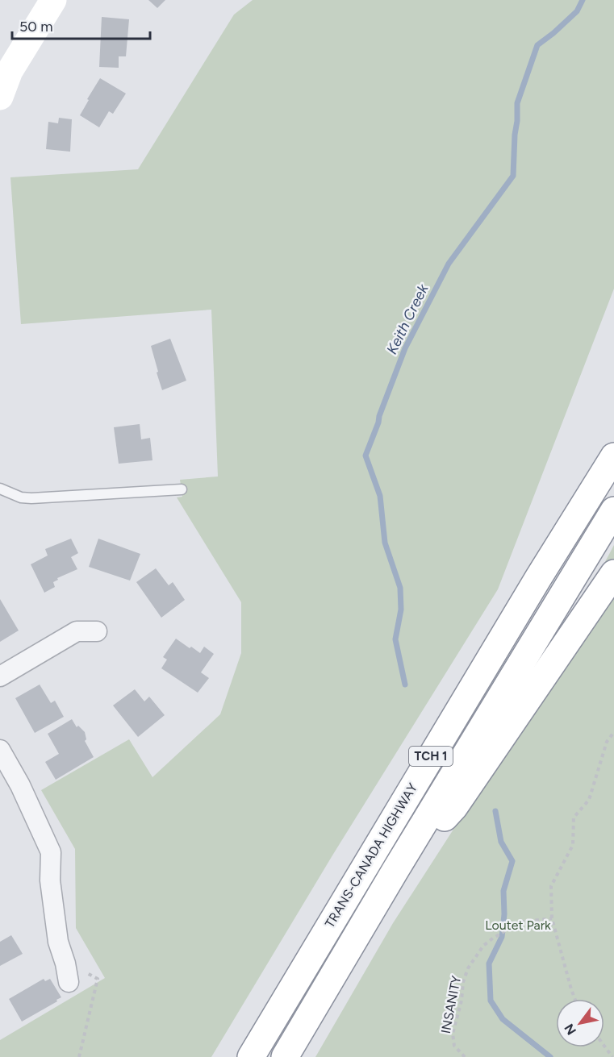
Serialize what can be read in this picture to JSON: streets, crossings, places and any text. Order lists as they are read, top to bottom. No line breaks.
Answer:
{"streets":{"main road":["TCH 1","TRANS-CANADA HIGHWAY"],"path":["INSANITY"]},"water":["Keith Creek"],"parks":["Loutet Park"],"scale_bar":"50 m","north":"bottom left"}
